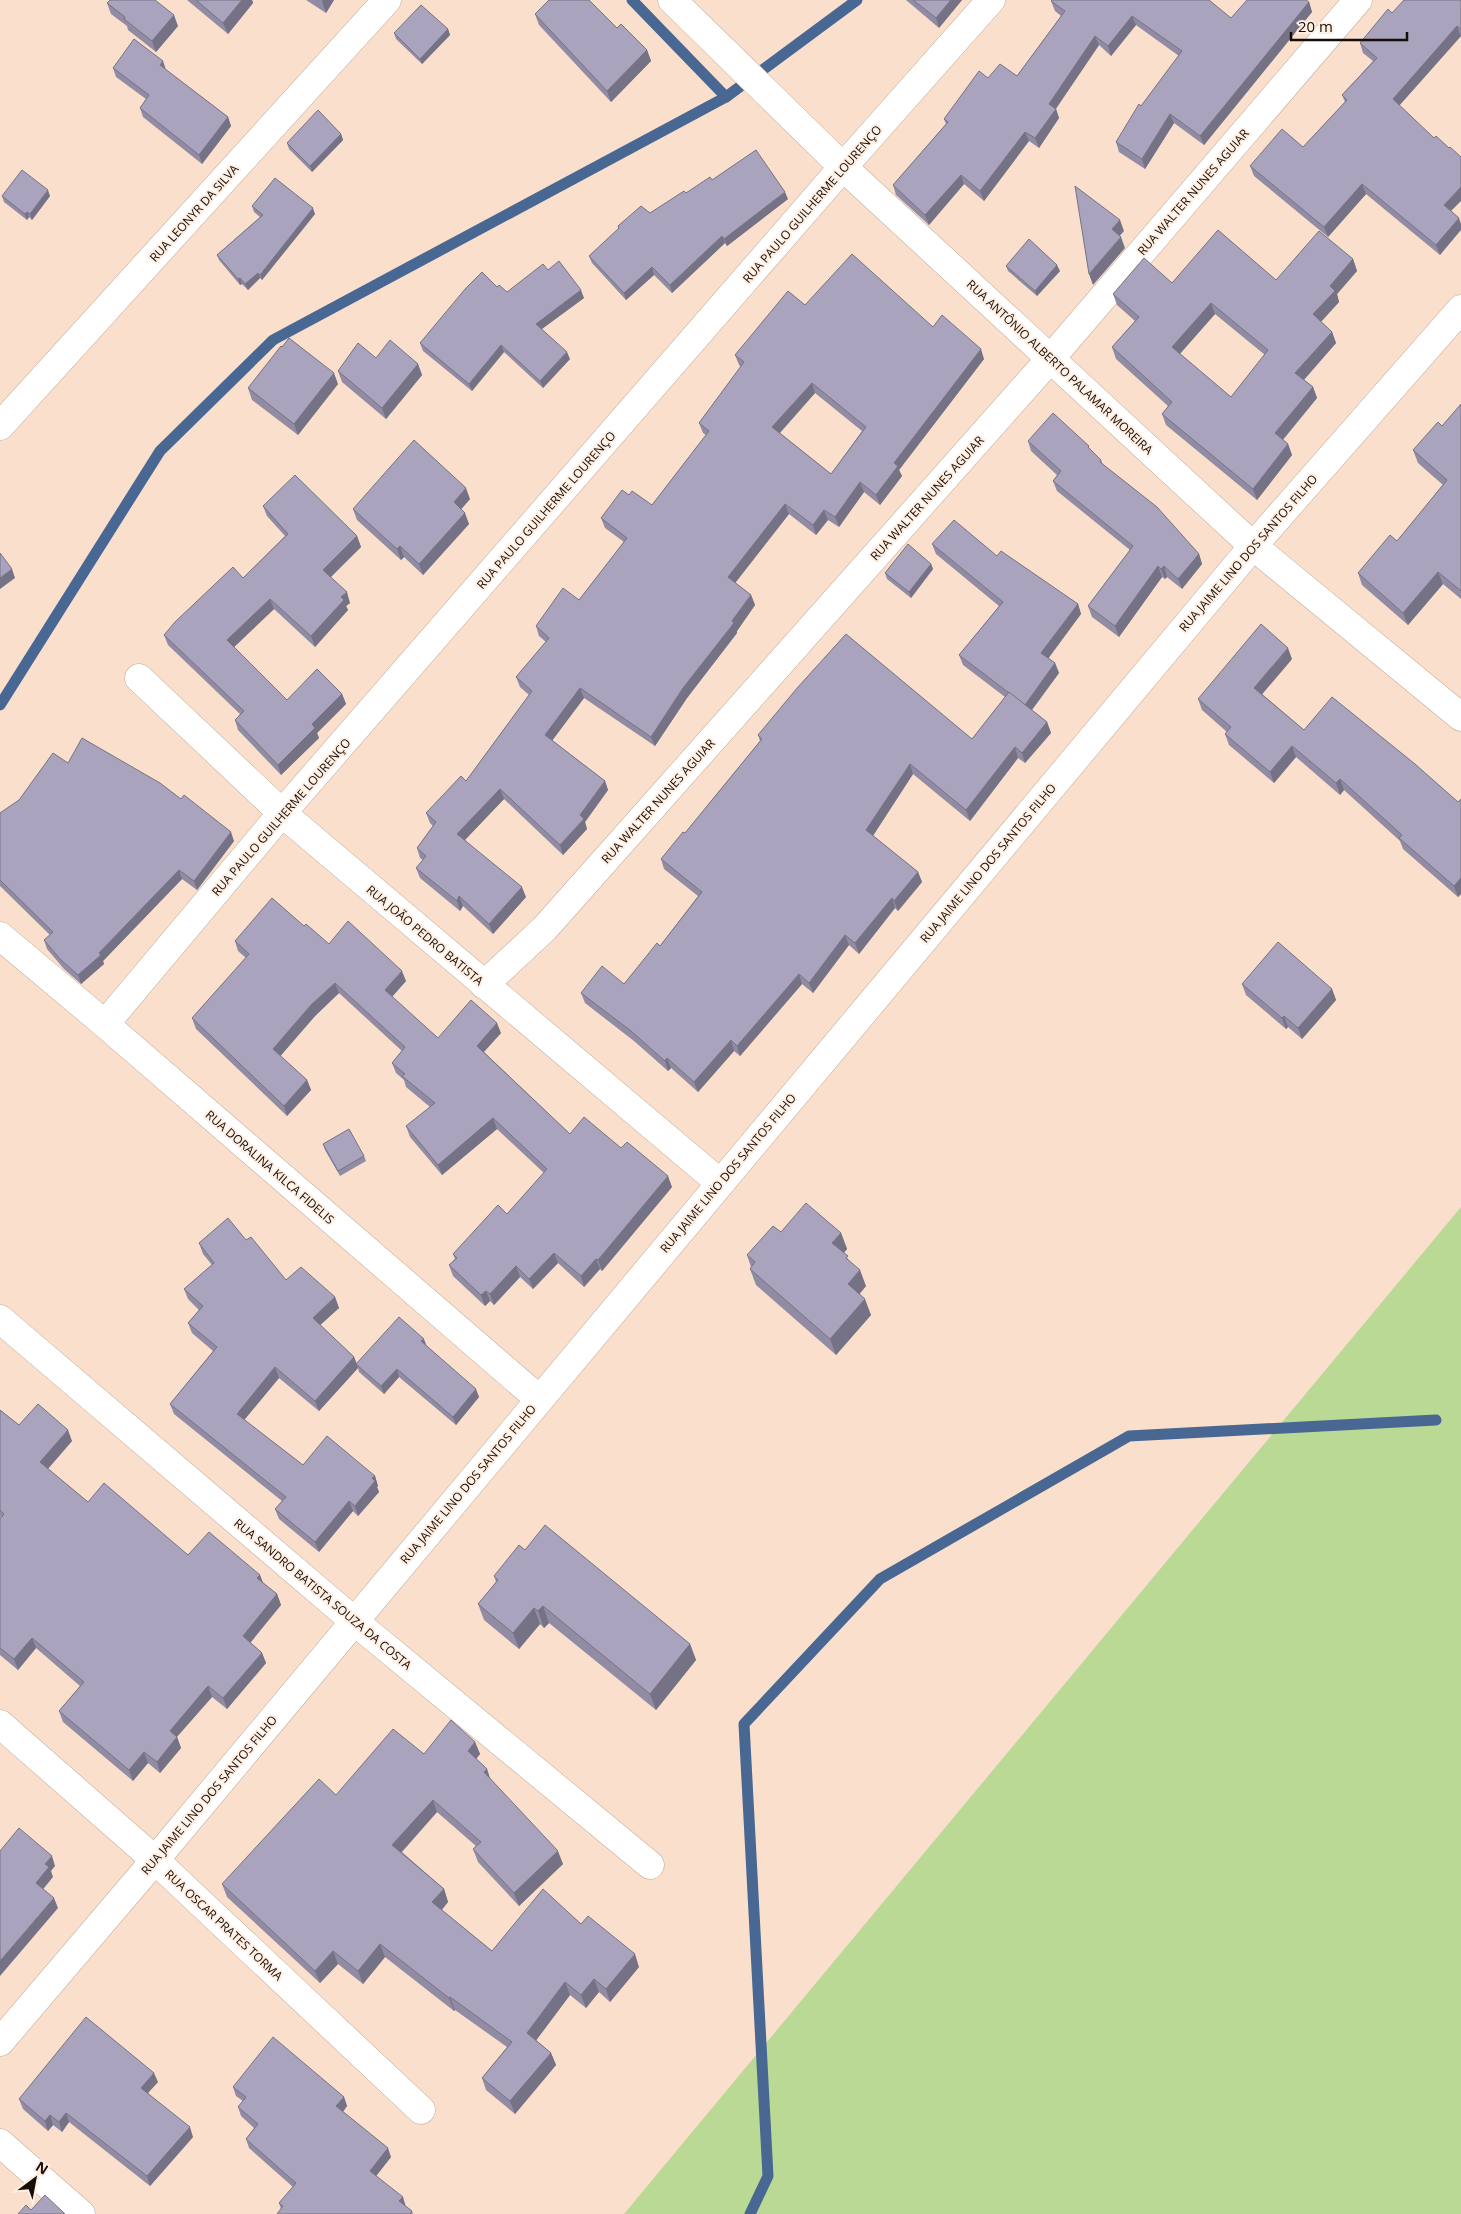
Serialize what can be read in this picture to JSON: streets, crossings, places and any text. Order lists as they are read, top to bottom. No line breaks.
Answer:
{"streets":{"street":["RUA WALTER NUNES AGUIAR","RUA PAULO GUILHERME LOURENÇO","RUA LEONYR DA SILVA","RUA ANTÔNIO ALBERTO PALAMAR MOREIRA","RUA JAIME LINO DOS SANTOS FILHO","RUA JOÃO PEDRO BATISTA","RUA DORALINA KILCA FIDELIS","RUA SANDRO BATISTA SOUZA DA COSTA","RUA OSCAR PRATES TORMA"]},"crossings":[["RUA WALTER NUNES AGUIAR","RUA ANTÔNIO ALBERTO PALAMAR MOREIRA"],["RUA WALTER NUNES AGUIAR","RUA JOÃO PEDRO BATISTA"],["RUA PAULO GUILHERME LOURENÇO","RUA ANTÔNIO ALBERTO PALAMAR MOREIRA"],["RUA PAULO GUILHERME LOURENÇO","RUA JOÃO PEDRO BATISTA"],["RUA PAULO GUILHERME LOURENÇO","RUA DORALINA KILCA FIDELIS"],["RUA ANTÔNIO ALBERTO PALAMAR MOREIRA","RUA JAIME LINO DOS SANTOS FILHO"],["RUA JAIME LINO DOS SANTOS FILHO","RUA JOÃO PEDRO BATISTA"],["RUA JAIME LINO DOS SANTOS FILHO","RUA DORALINA KILCA FIDELIS"],["RUA JAIME LINO DOS SANTOS FILHO","RUA SANDRO BATISTA SOUZA DA COSTA"],["RUA JAIME LINO DOS SANTOS FILHO","RUA OSCAR PRATES TORMA"]],"scale_bar":"20 m","north":"top right"}
